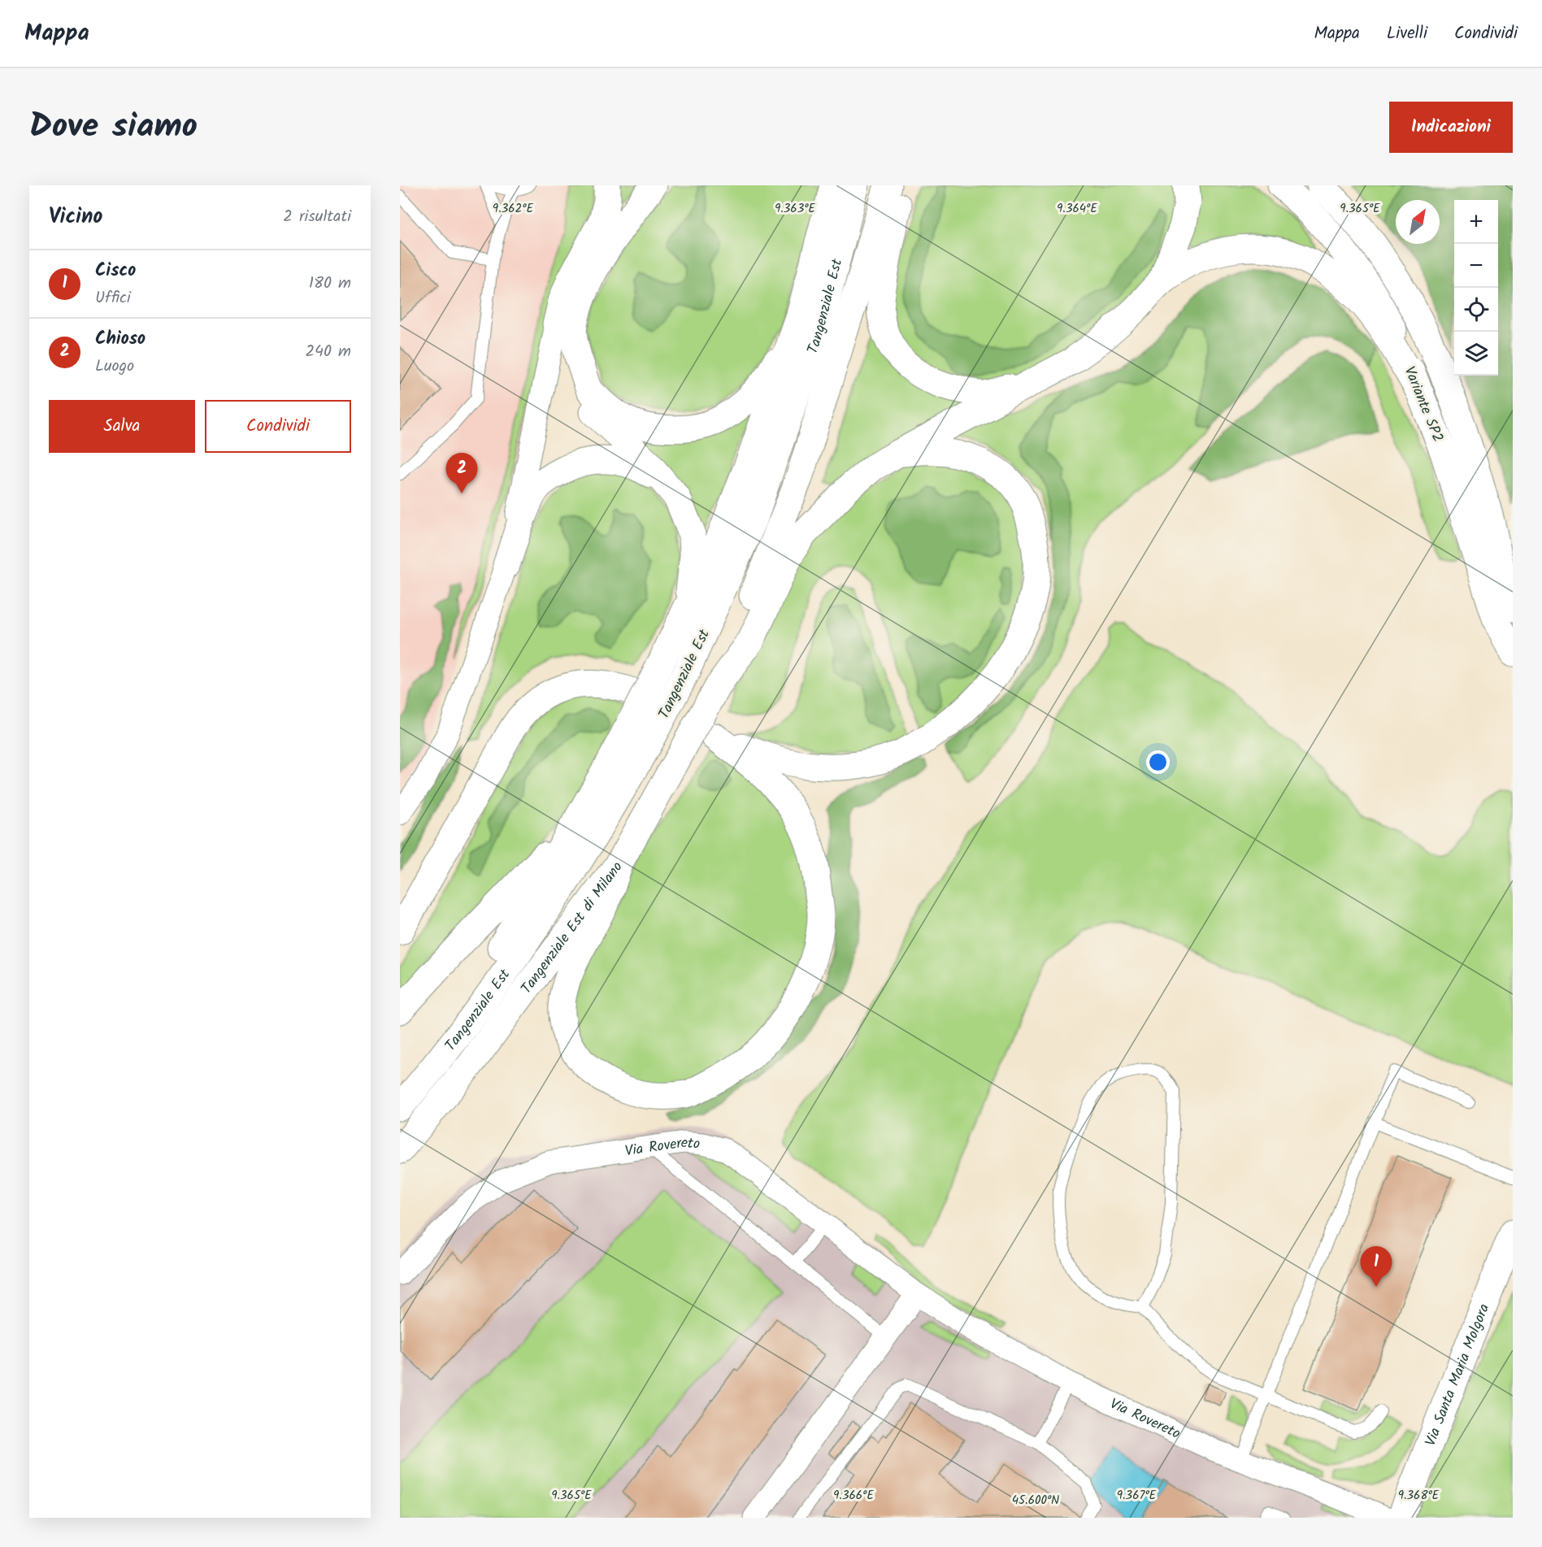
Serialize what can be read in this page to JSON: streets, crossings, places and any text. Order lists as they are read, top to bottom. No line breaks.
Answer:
{"streets":{"main road":["Tangenziale Est","Variante SP2","Tangenziale Est di Milano","Via Santa Maria Molgora"],"street":["Via Rovereto"]},"crossings":[["Tangenziale Est","Tangenziale Est di Milano"]],"north":"top right","page":{"header":"Mappa","nav":["Mappa","Livelli","Condividi"],"title":"Dove siamo","buttons":["Indicazioni",["Salva","Condividi"]],"heading":["Vicino","2 risultati"],"map_buttons":["+","−"],"list":[{"mark":"1","name":"Cisco","note":"Uffici","value":"180 m"},{"mark":"2","name":"Chioso","note":"Luogo","value":"240 m"}],"pins":["2","1"]},"coordinates":["9.362°E","9.363°E","9.364°E","9.365°E","9.366°E","9.367°E","9.368°E","45.600°N"]}
